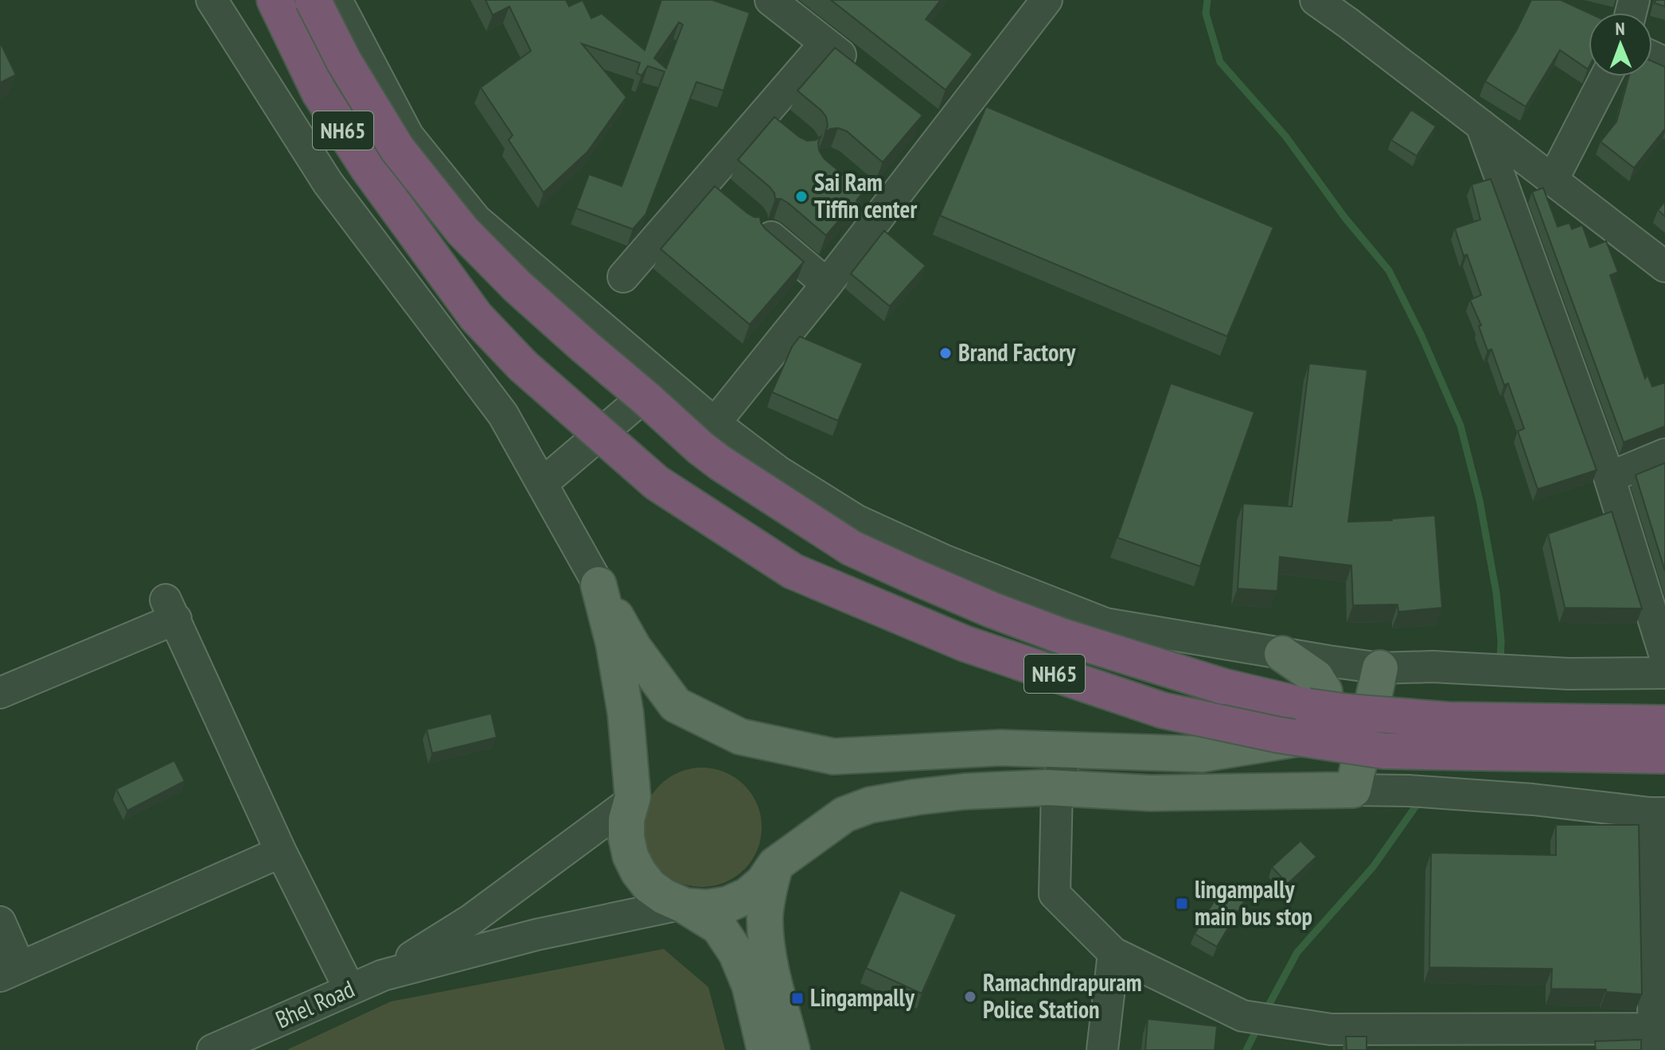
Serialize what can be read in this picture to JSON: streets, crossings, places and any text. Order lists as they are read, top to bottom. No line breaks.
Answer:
{"streets":{"highway":["NH65"],"street":["Bhel Road"]},"places":{"other":["Sai Ram Tiffin center","Brand Factory","Ramachndrapuram Police Station"],"transit":["lingampally main bus stop","Lingampally"]},"north":"top"}
